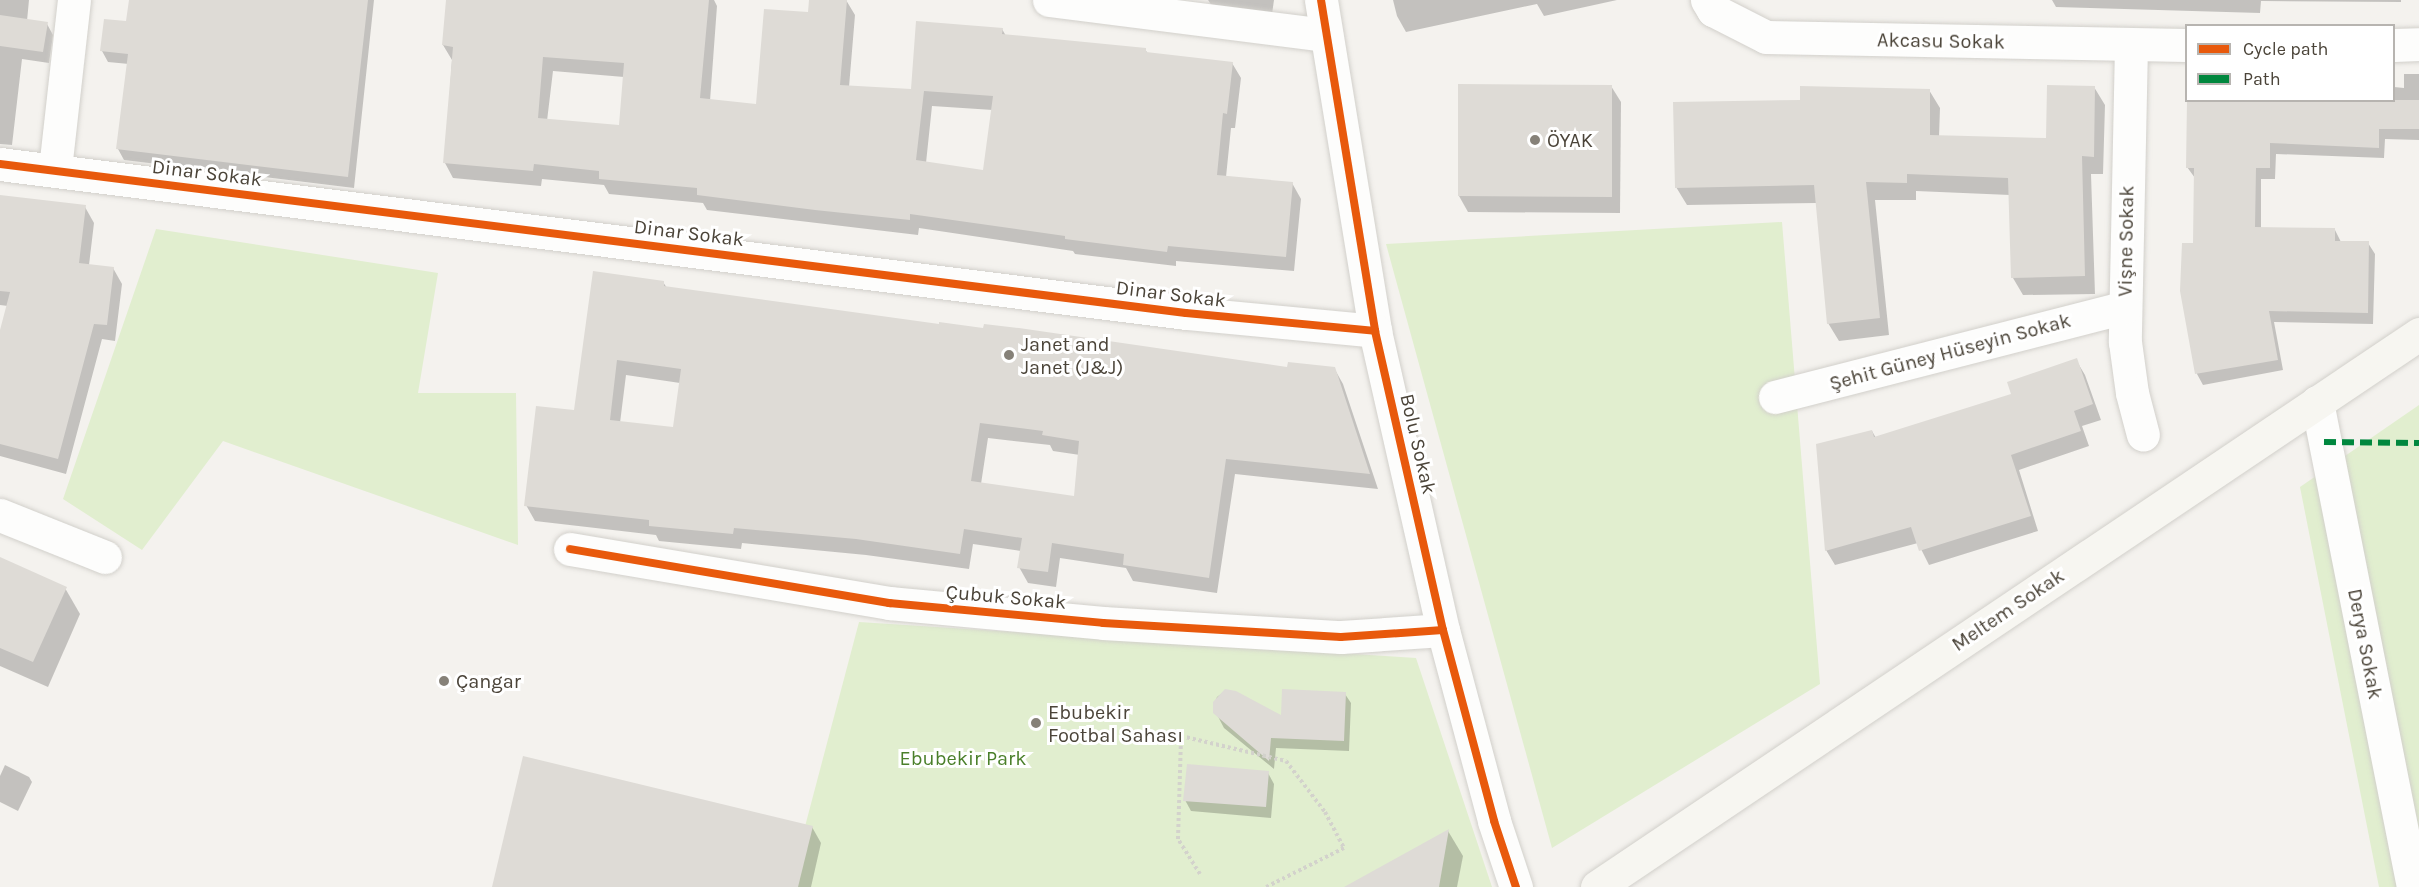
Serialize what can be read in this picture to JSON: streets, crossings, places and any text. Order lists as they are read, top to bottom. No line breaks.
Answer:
{"streets":{"main road":["Meltem Sokak"],"street":["Akcasu Sokak","Dinar Sokak","Vişne Sokak","Şehit Güney Hüseyin Sokak","Bolu Sokak","Çubuk Sokak","Derya Sokak"]},"crossings":[["Akcasu Sokak","Vişne Sokak"],["Dinar Sokak","Bolu Sokak"],["Vişne Sokak","Şehit Güney Hüseyin Sokak"],["Bolu Sokak","Çubuk Sokak"],["Meltem Sokak","Derya Sokak"]],"parks":["Ebubekir Park"],"places":["ÖYAK","Janet and Janet (J&J)","Çangar","Ebubekir Footbal Sahası"],"legend":["Cycle path","Path"]}
